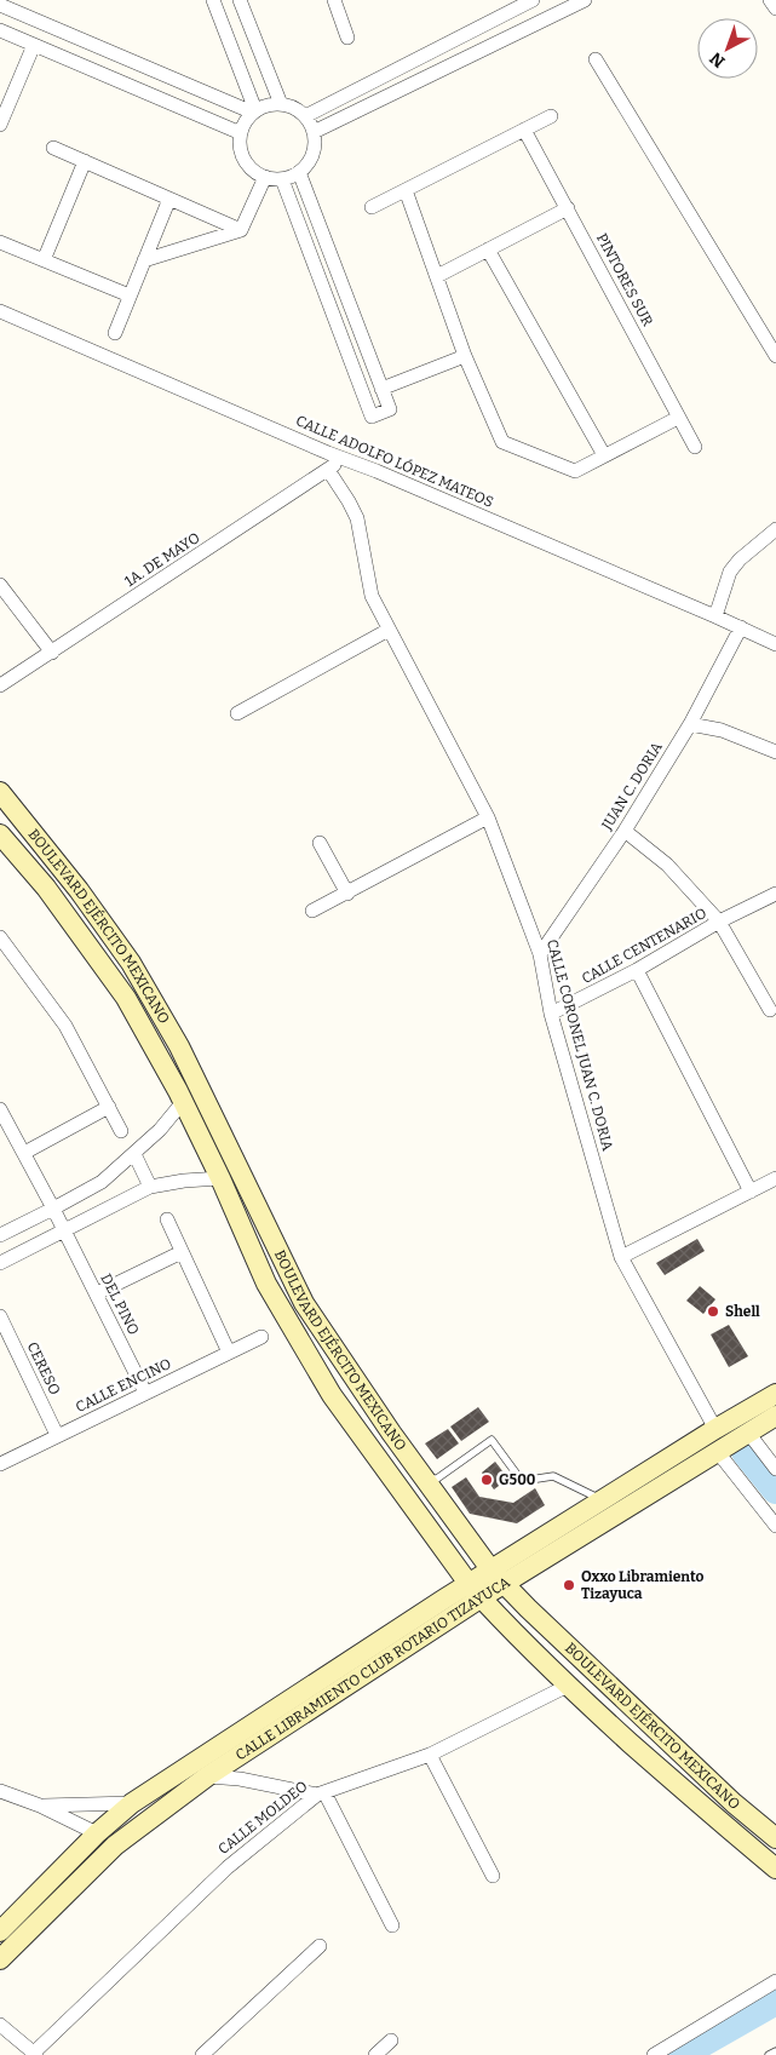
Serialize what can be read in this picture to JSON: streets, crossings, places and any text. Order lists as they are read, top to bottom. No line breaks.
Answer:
{"streets":{"main road":["BOULEVARD EJÉRCITO MEXICANO","CALLE LIBRAMIENTO CLUB ROTARIO TIZAYUCA"],"street":["PINTORES SUR","CALLE ADOLFO LÓPEZ MATEOS","1A. DE MAYO","JUAN C. DORIA","CALLE CENTENARIO","CALLE CORONEL JUAN C. DORIA","DEL PINO","CERESO","CALLE ENCINO","CALLE MOLDEO"]},"crossings":[["CALLE ADOLFO LÓPEZ MATEOS","1A. DE MAYO"],["CALLE ADOLFO LÓPEZ MATEOS","JUAN C. DORIA"],["1A. DE MAYO","CALLE CORONEL JUAN C. DORIA"],["JUAN C. DORIA","CALLE CENTENARIO"],["JUAN C. DORIA","CALLE CORONEL JUAN C. DORIA"],["BOULEVARD EJÉRCITO MEXICANO","CALLE LIBRAMIENTO CLUB ROTARIO TIZAYUCA"],["BOULEVARD EJÉRCITO MEXICANO","CALLE MOLDEO"],["CALLE CENTENARIO","CALLE CORONEL JUAN C. DORIA"],["CALLE CORONEL JUAN C. DORIA","CALLE LIBRAMIENTO CLUB ROTARIO TIZAYUCA"],["DEL PINO","CALLE ENCINO"],["CERESO","CALLE ENCINO"]],"places":["Shell","G500","Oxxo Libramiento Tizayuca"],"north":"bottom left"}
